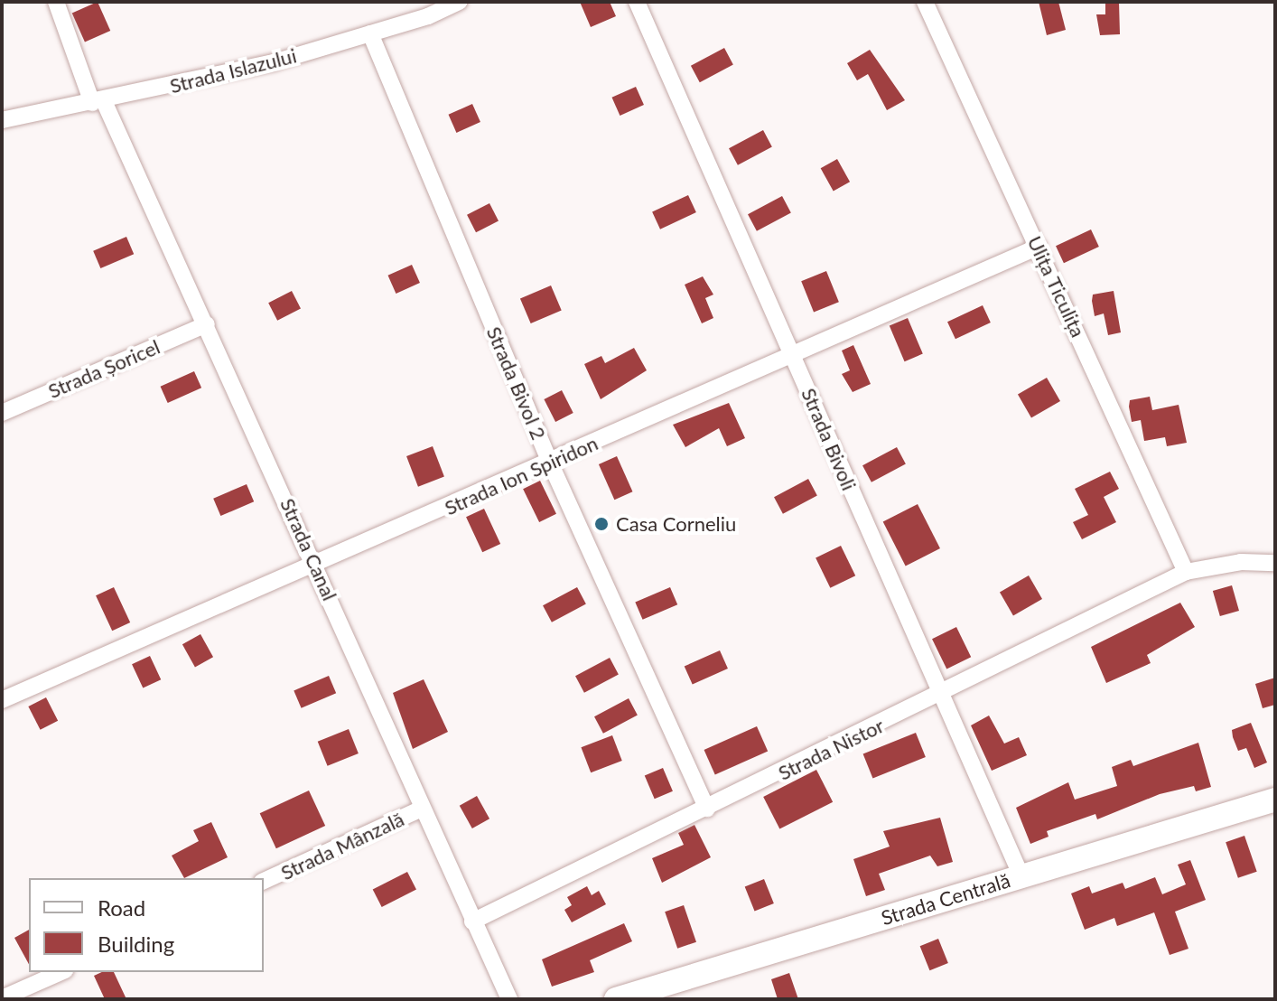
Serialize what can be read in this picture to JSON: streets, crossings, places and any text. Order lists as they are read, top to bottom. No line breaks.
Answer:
{"streets":{"main road":["Strada Centrală"],"street":["Strada Islazului","Ulița Ticulița","Strada Șoricel","Strada Bivol 2","Strada Bivoli","Strada Ion Spiridon","Strada Canal","Strada Nistor","Strada Mânzală"]},"crossings":[["Strada Islazului","Strada Bivol 2"],["Strada Islazului","Strada Canal"],["Ulița Ticulița","Strada Ion Spiridon"],["Ulița Ticulița","Strada Nistor"],["Strada Șoricel","Strada Canal"],["Strada Bivol 2","Strada Ion Spiridon"],["Strada Bivol 2","Strada Nistor"],["Strada Bivoli","Strada Ion Spiridon"],["Strada Bivoli","Strada Nistor"],["Strada Bivoli","Strada Centrală"],["Strada Ion Spiridon","Strada Canal"],["Strada Canal","Strada Nistor"],["Strada Canal","Strada Mânzală"]],"places":["Casa Corneliu"],"legend":["Road","Building"]}
